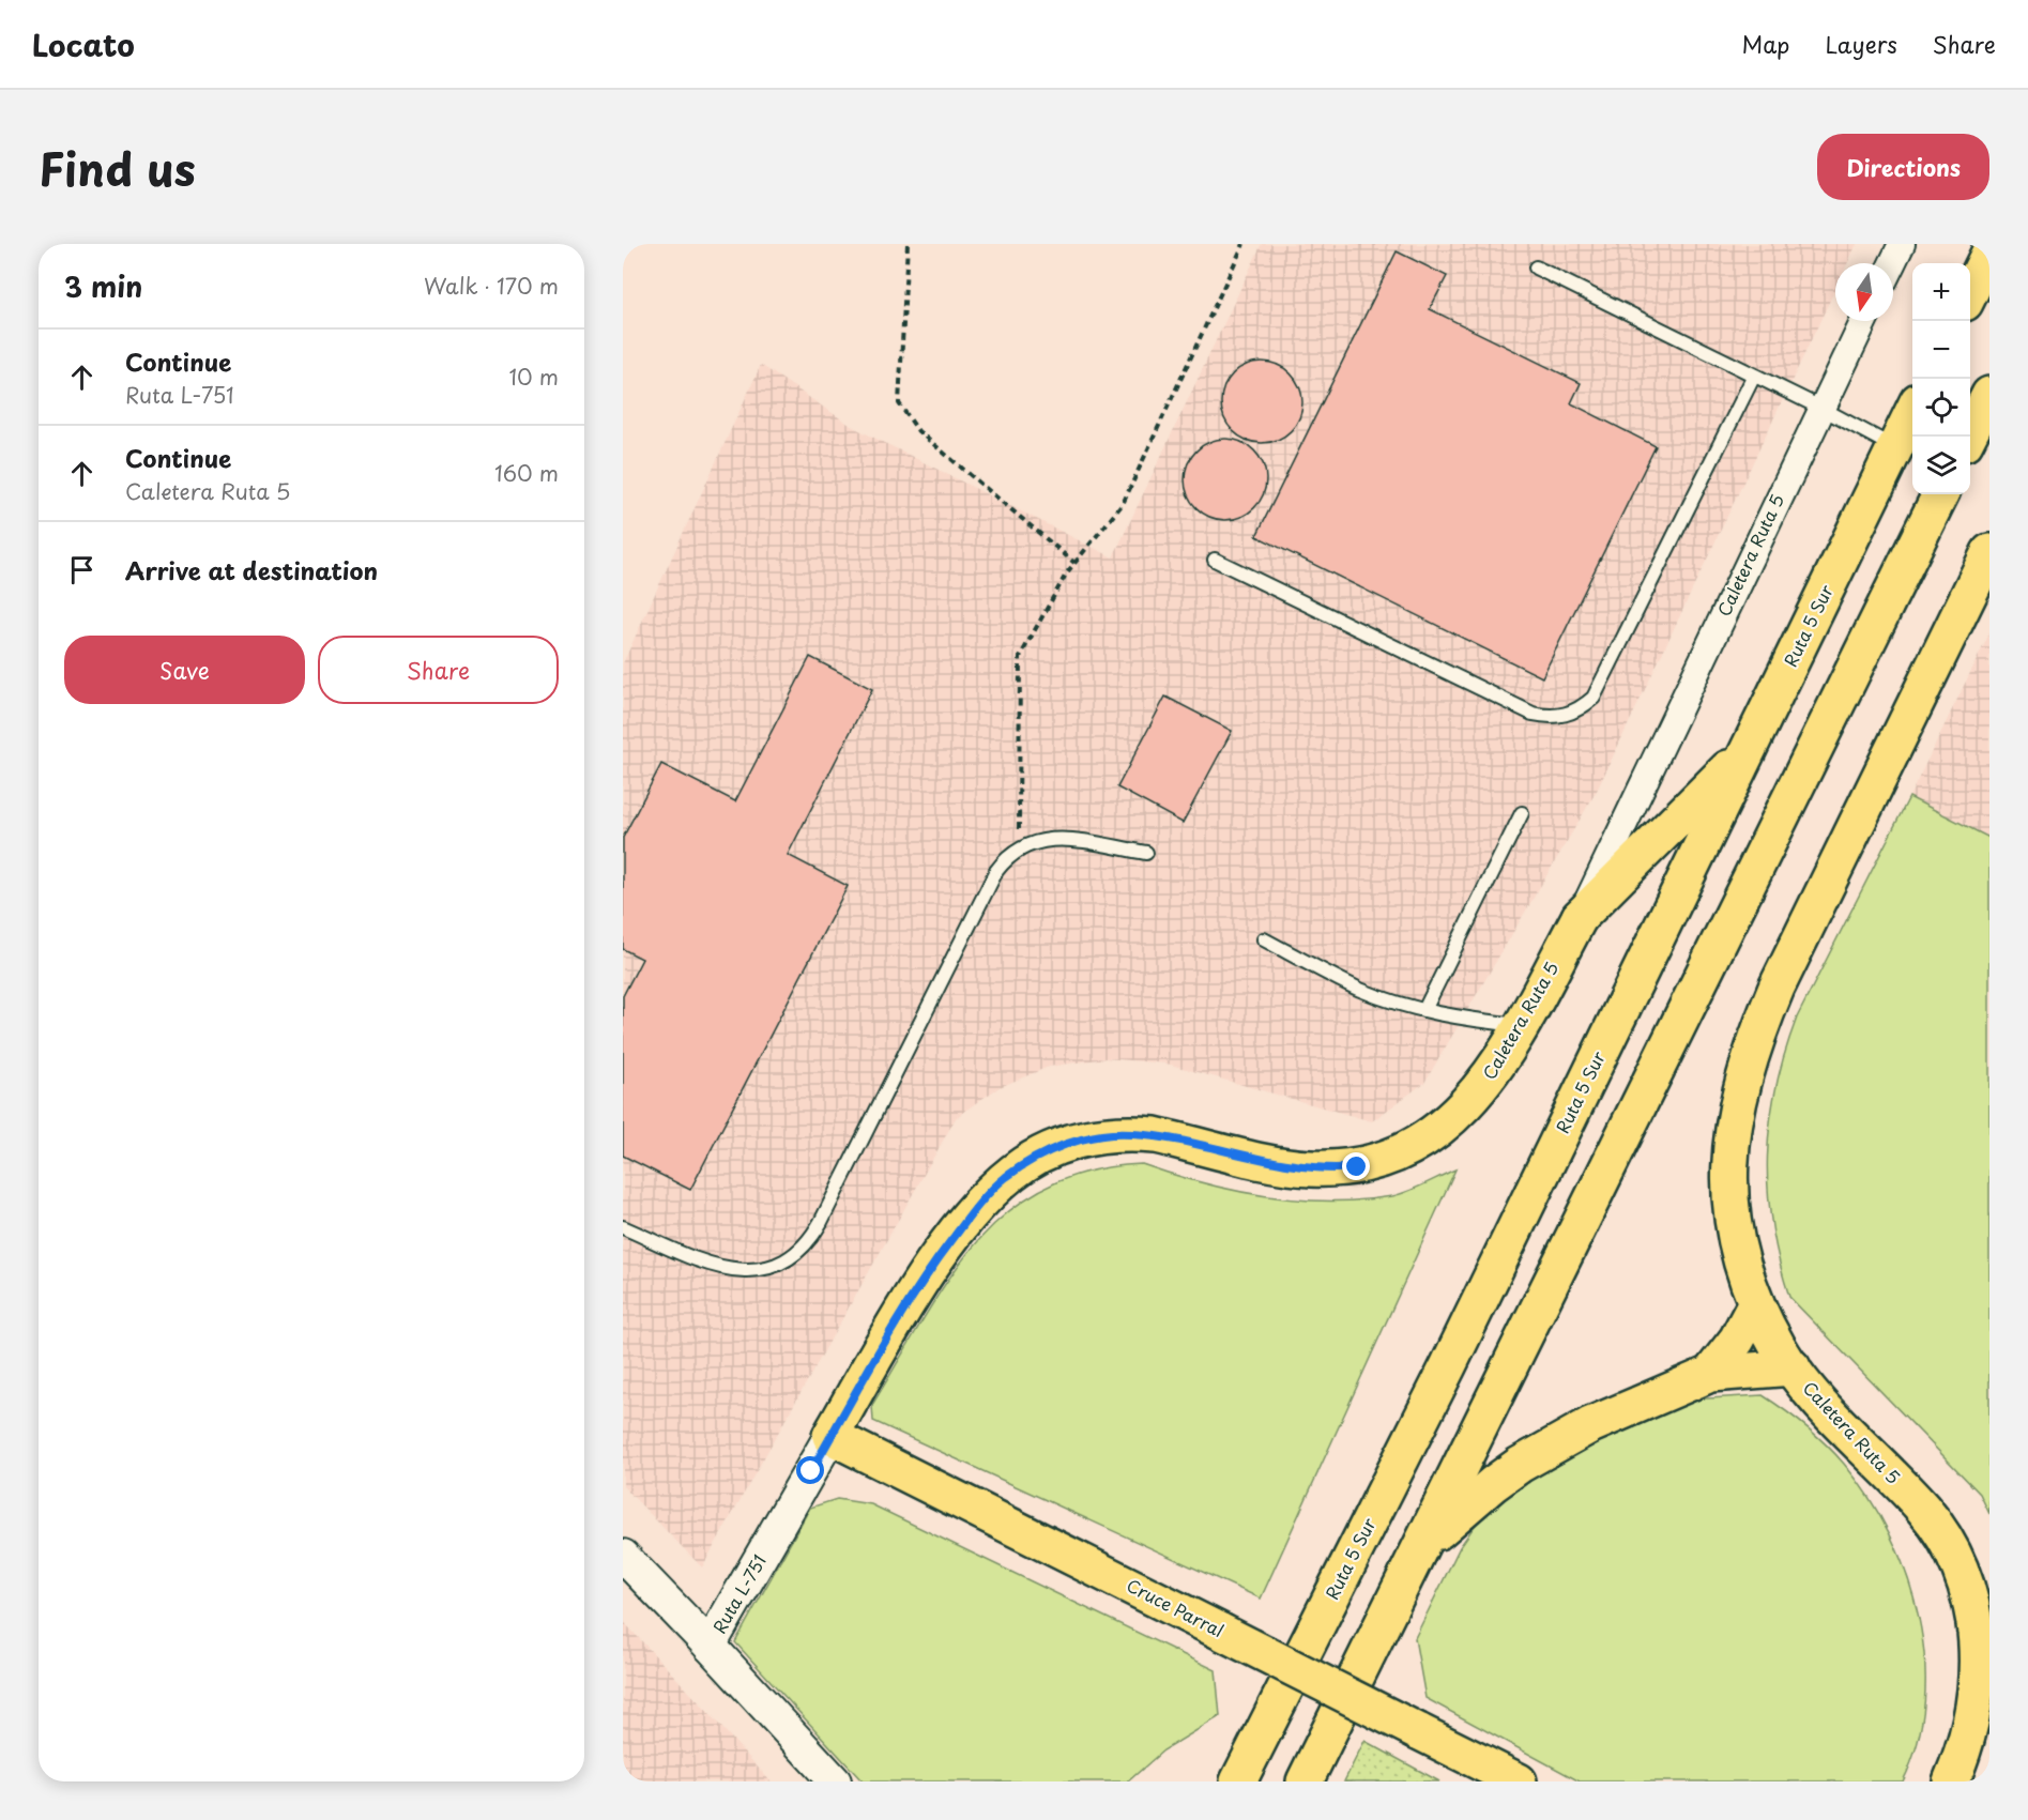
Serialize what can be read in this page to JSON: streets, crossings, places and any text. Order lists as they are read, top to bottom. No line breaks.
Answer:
{"streets":{"main road":["Caletera Ruta 5","Ruta 5 Sur","Cruce Parral"],"street":["Ruta L-751"]},"crossings":[["Caletera Ruta 5","Ruta L-751"],["Caletera Ruta 5","Cruce Parral"],["Ruta L-751","Cruce Parral"]],"north":"bottom","page":{"header":"Locato","nav":["Map","Layers","Share"],"title":"Find us","buttons":["Directions",["Save","Share"]],"heading":["3 min","Walk · 170 m"],"map_buttons":["+","−"],"list":[["Continue","Ruta L-751","10 m"],["Continue","Caletera Ruta 5","160 m"],"Arrive at destination"]}}
